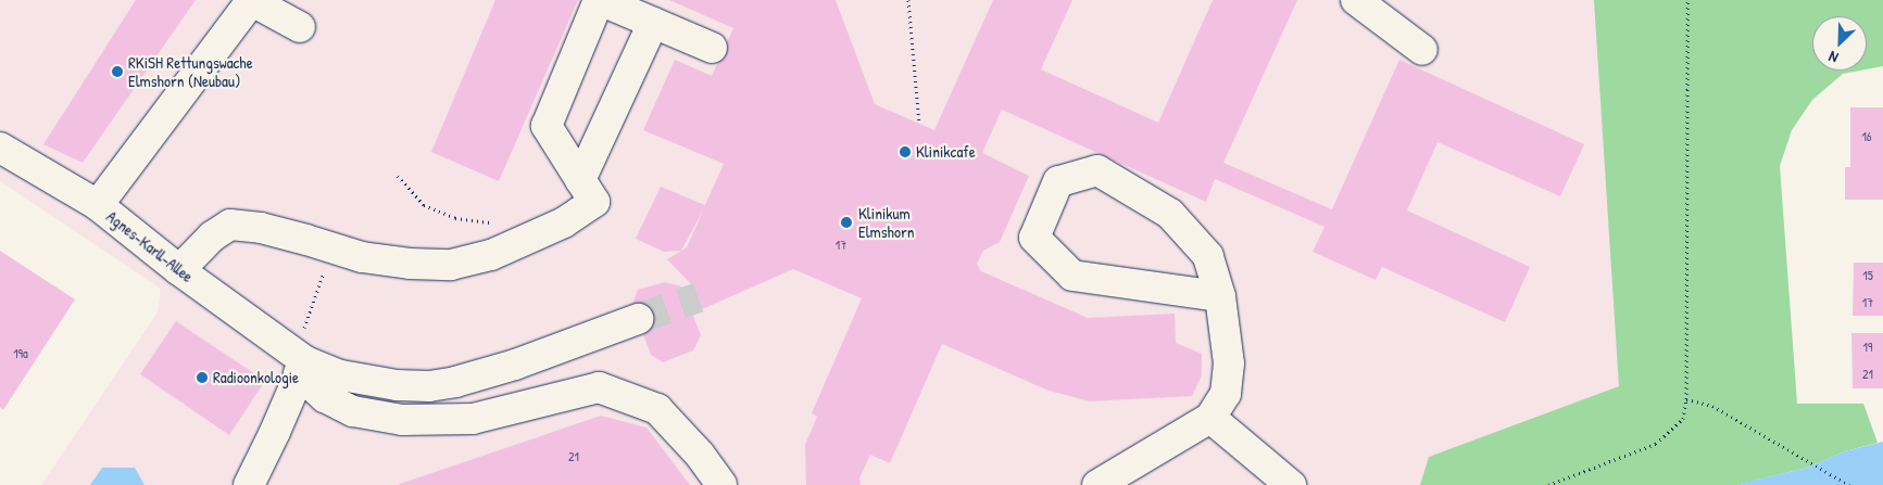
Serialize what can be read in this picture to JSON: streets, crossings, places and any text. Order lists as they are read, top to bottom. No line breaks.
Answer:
{"streets":{"lane":["Agnes-Karll-Allee"]},"places":["RKiSH Rettungswache Elmshorn (Neubau)","Klinikcafe","Klinikum Elmshorn","Radioonkologie"],"house_numbers":["16","17","15","17","19","19a","21","21"],"north":"bottom left"}
